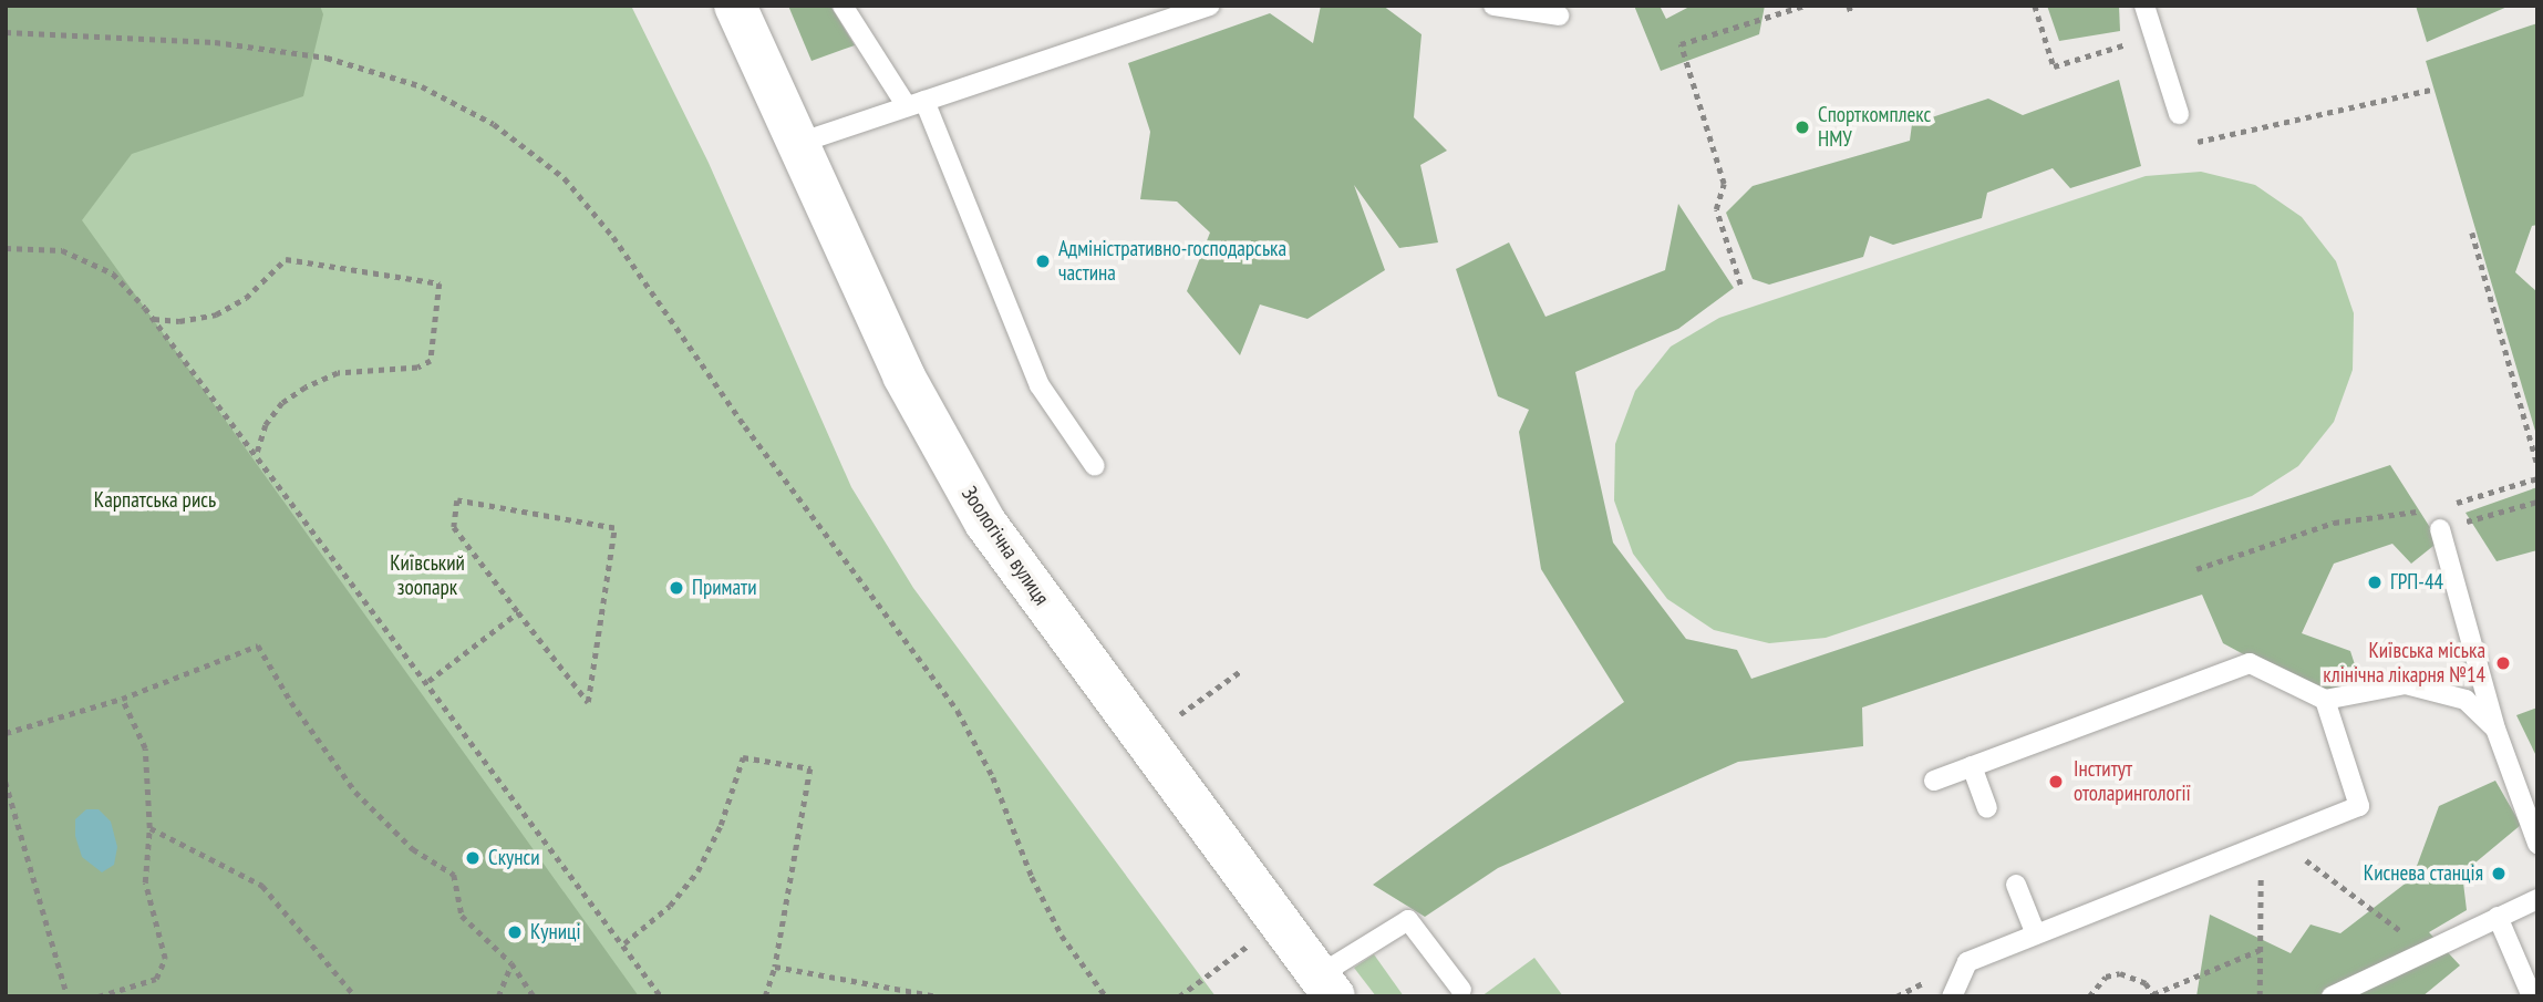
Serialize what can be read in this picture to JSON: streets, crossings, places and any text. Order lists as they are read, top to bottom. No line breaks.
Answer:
{"streets":{"street":["Зоологічна вулиця"]},"parks":["Карпатська рись","Київський зоопарк"],"places":["Спорткомплекс НМУ","Адміністративно-господарська частина","ГРП-44","Примати","Київська міська клінічна лікарня №14","Інститут отоларингології","Скунси","Киснева станція","Куниці"]}
